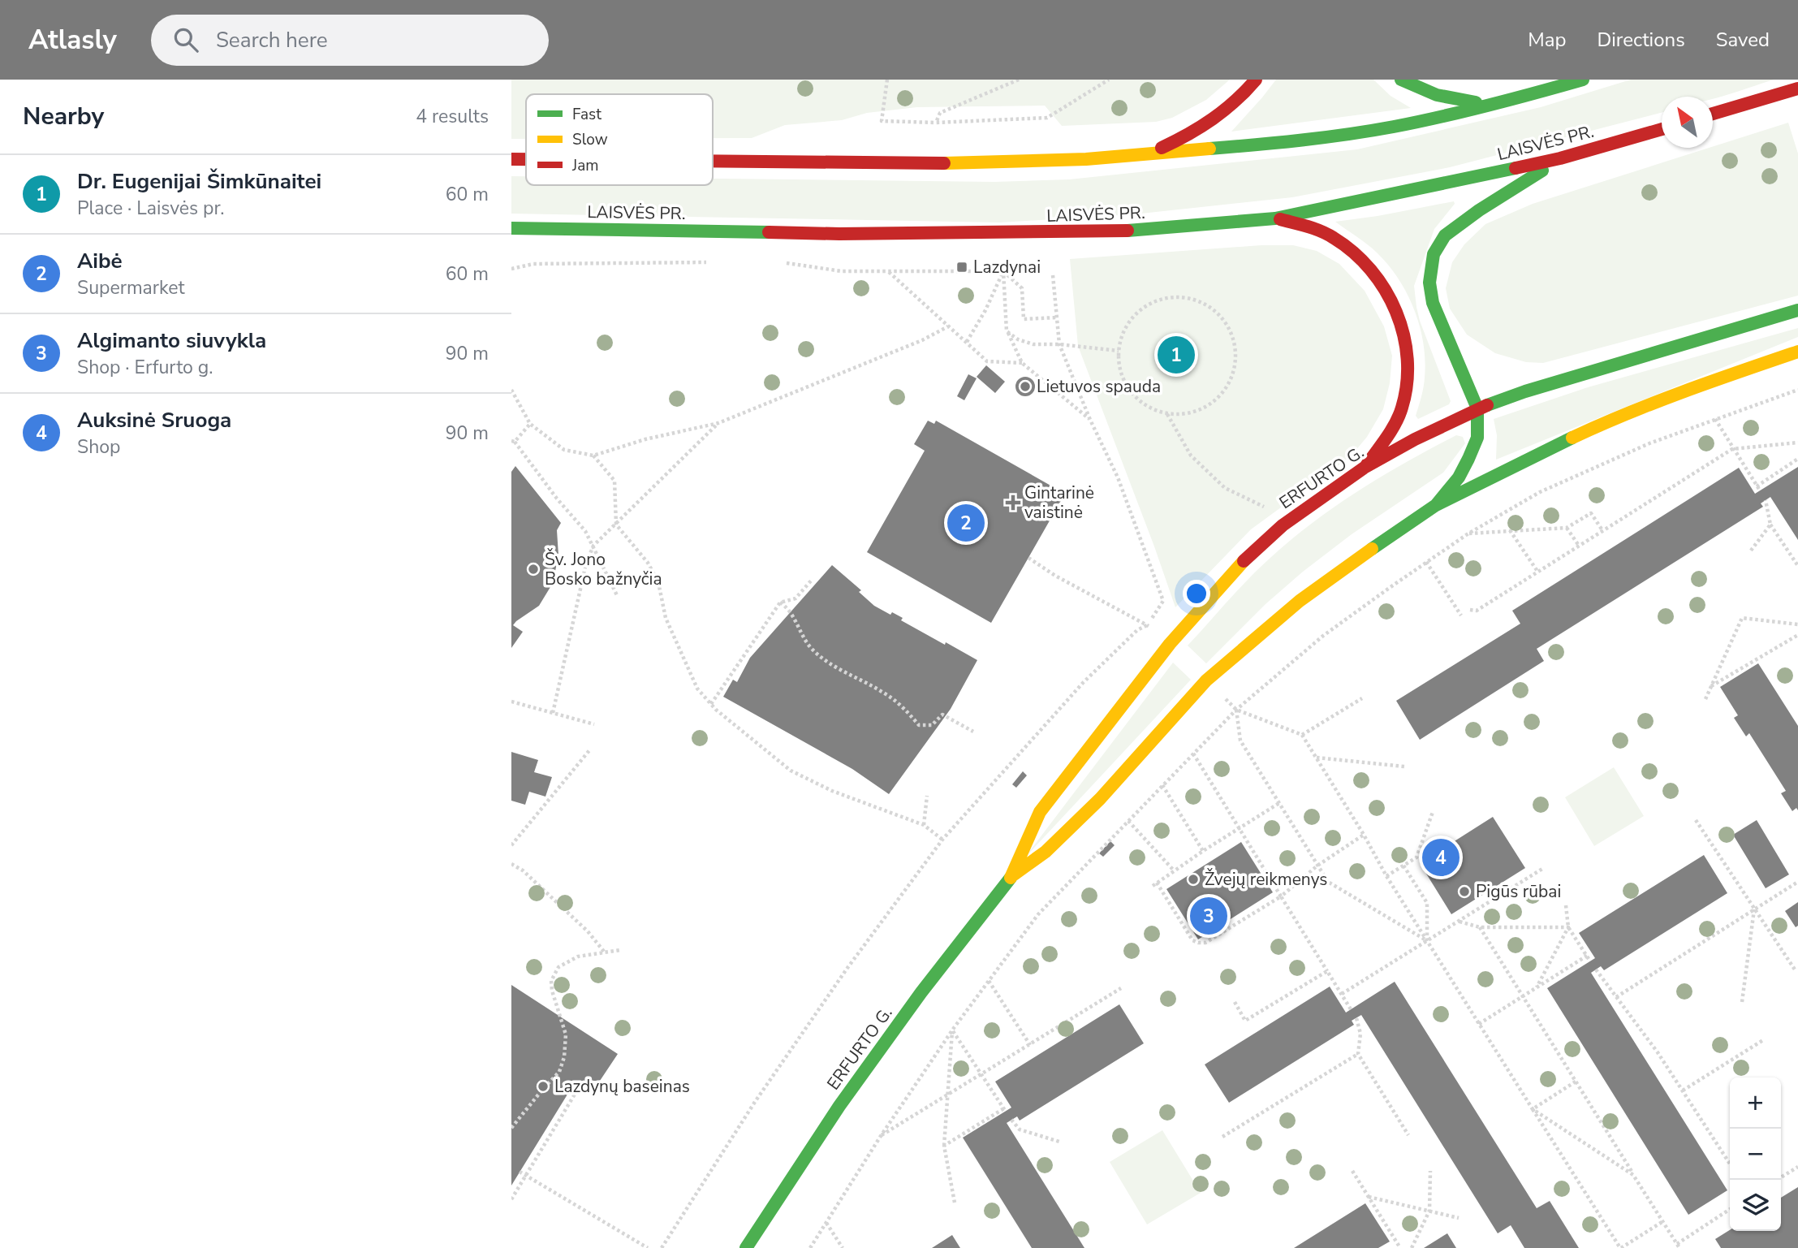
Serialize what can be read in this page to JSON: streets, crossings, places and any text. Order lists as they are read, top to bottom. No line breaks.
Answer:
{"streets":{"main road":["LAISVĖS PR.","ERFURTO G."]},"places":{"transit":["Lazdynai"],"other":["Lietuvos spauda","Šv. Jono Bosko bažnyčia","Žvejų reikmenys","Pigūs rūbai","Lazdynų baseinas"],"health":["Gintarinė vaistinė"]},"legend":["Fast","Slow","Jam"],"north":"top left","page":{"header":"Atlasly","search":"Search here","nav":["Map","Directions","Saved"],"heading":["Nearby","4 results"],"list":[{"mark":"1","name":"Dr. Eugenijai Šimkūnaitei","note":"Place · Laisvės pr.","value":"60 m"},{"mark":"2","name":"Aibė","note":"Supermarket","value":"60 m"},{"mark":"3","name":"Algimanto siuvykla","note":"Shop · Erfurto g.","value":"90 m"},{"mark":"4","name":"Auksinė Sruoga","note":"Shop","value":"90 m"}],"pins":["1","2","4","3"],"map_buttons":["+","−"]}}
